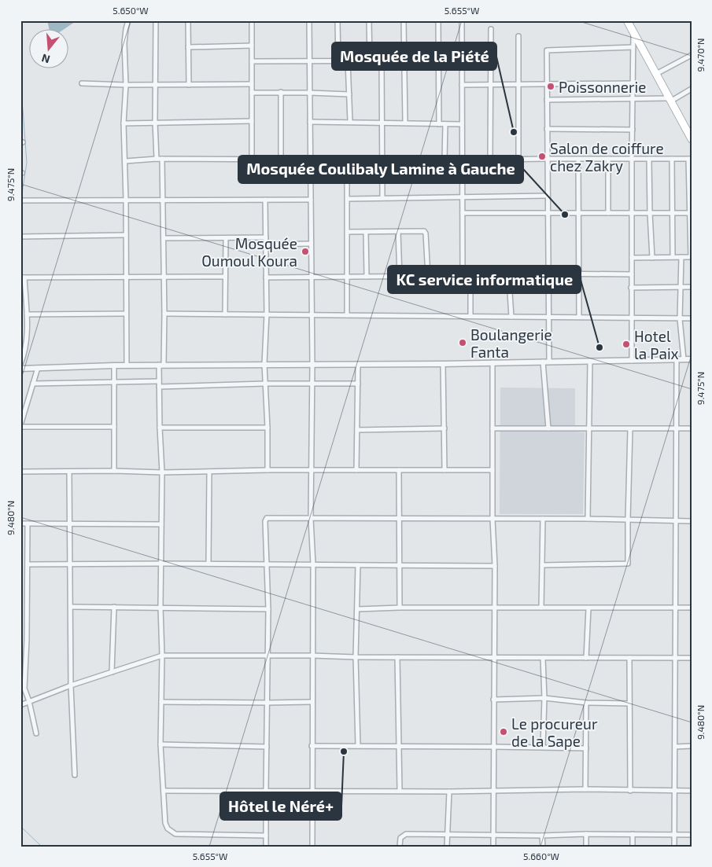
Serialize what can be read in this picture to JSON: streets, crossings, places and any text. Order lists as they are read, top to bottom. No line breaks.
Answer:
{"places":["Poissonnerie","Mosquée de la Piété","Salon de coiffure chez Zakry","Mosquée Coulibaly Lamine à Gauche","Mosquée Oumoul Koura","Boulangerie Fanta","Hotel la Paix","KC service informatique","Le procureur de la Sape","Hôtel le Néré+"],"north":"bottom","coordinates":["5.650°W","5.655°W","9.470°N","9.475°N","9.480°N","5.660°W"]}
